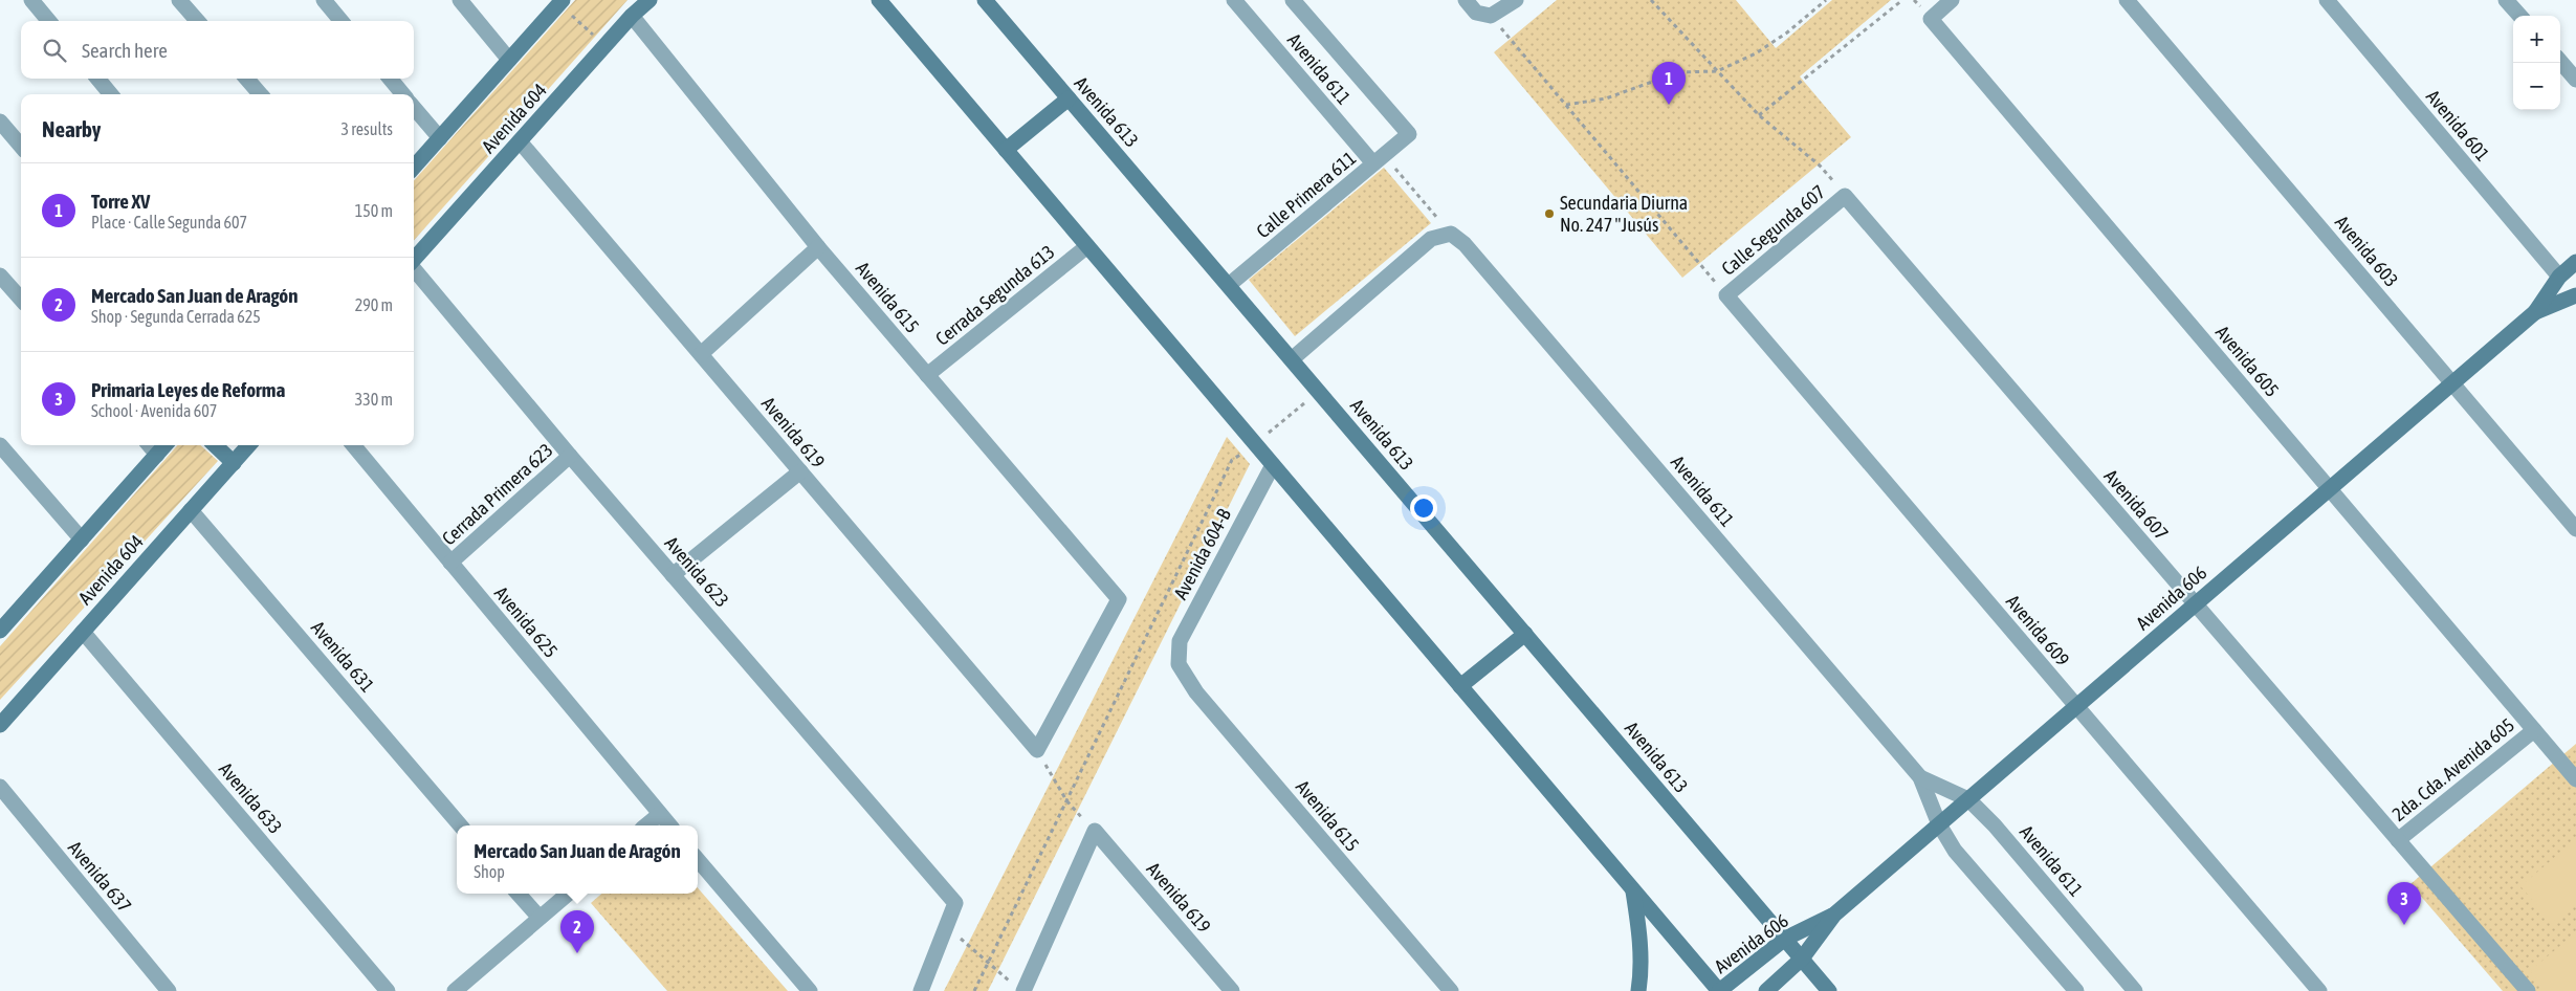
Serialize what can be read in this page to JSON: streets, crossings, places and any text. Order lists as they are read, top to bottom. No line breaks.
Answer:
{"streets":{"street":["Avenida 611","Avenida 613","Avenida 604","Avenida 601","Calle Primera 611","Calle Segunda 607","Avenida 603","Cerrada Segunda 613","Avenida 615","Avenida 605","Avenida 619","Cerrada Primera 623","Avenida 607","Avenida 604-B","Avenida 623","Avenida 606","Avenida 625","Avenida 609","Avenida 631","2da. Cda. Avenida 605","Avenida 633","Avenida 637"]},"crossings":[["Avenida 611","Calle Primera 611"],["Avenida 611","Avenida 606"],["Avenida 613","Calle Primera 611"],["Avenida 613","Avenida 606"],["Avenida 604","Avenida 615"],["Avenida 604","Avenida 619"],["Avenida 604","Avenida 631"],["Avenida 604","Avenida 633"],["Avenida 601","Avenida 606"],["Calle Segunda 607","Avenida 607"],["Calle Segunda 607","Avenida 609"],["Avenida 603","Avenida 606"],["Cerrada Segunda 613","Avenida 615"],["Avenida 615","Avenida 619"],["Avenida 615","Avenida 604-B"],["Avenida 605","Avenida 606"],["Avenida 605","2da. Cda. Avenida 605"],["Cerrada Primera 623","Avenida 623"],["Cerrada Primera 623","Avenida 625"],["Avenida 607","Avenida 606"],["Avenida 607","2da. Cda. Avenida 605"],["Avenida 606","Avenida 609"]],"places":["Secundaria Diurna No. 247 \"Jusús"],"page":{"map_buttons":["+","−"],"search":"Search here","pins":["1","3","2"],"heading":["Nearby","3 results"],"list":[{"mark":"1","name":"Torre XV","note":"Place · Calle Segunda 607","value":"150 m"},{"mark":"2","name":"Mercado San Juan de Aragón","note":"Shop · Segunda Cerrada 625","value":"290 m"},{"mark":"3","name":"Primaria Leyes de Reforma","note":"School · Avenida 607","value":"330 m"}],"popup":["Mercado San Juan de Aragón","Shop"]}}
